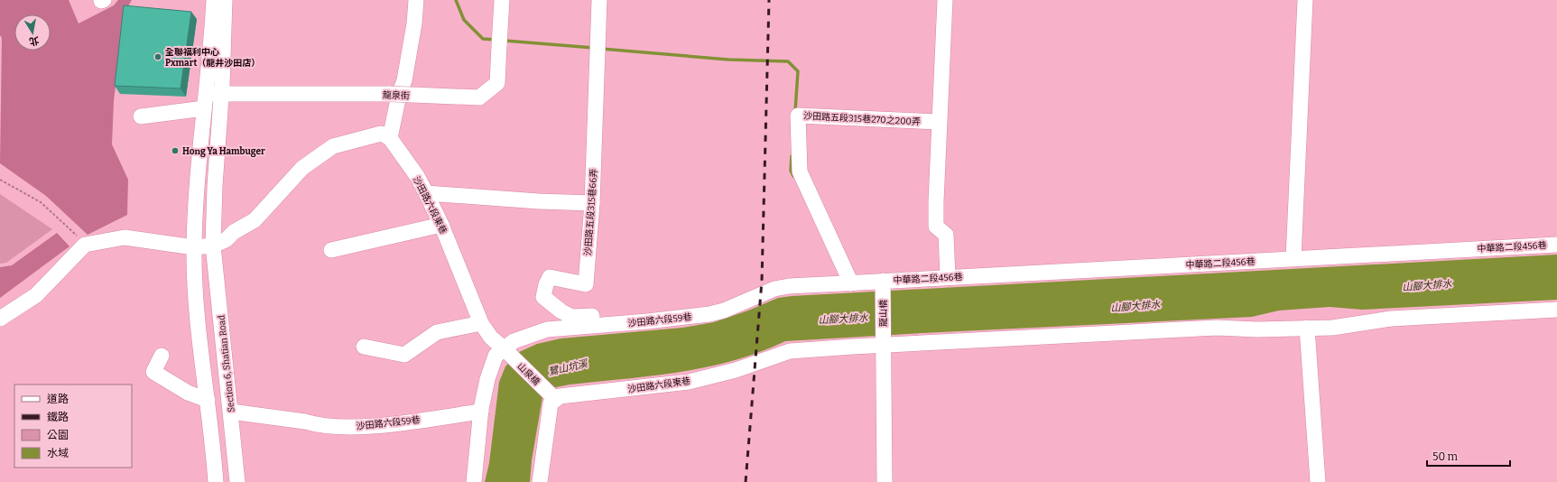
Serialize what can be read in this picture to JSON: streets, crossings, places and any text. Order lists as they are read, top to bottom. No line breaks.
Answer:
{"streets":{"street":["龍泉街","沙田路五段315巷270之200弄","沙田路六段東巷","沙田路五段315巷66弄","中華路二段456巷","龍山橋","沙田路六段59巷","Section 6, Shatian Road","山泉橋"]},"crossings":[["龍泉街","Section 6, Shatian Road"],["沙田路五段315巷270之200弄","沙田路六段59巷"],["沙田路六段東巷","龍山橋"],["沙田路六段東巷","沙田路六段59巷"],["沙田路六段東巷","山泉橋"],["沙田路五段315巷66弄","沙田路六段59巷"],["中華路二段456巷","龍山橋"],["中華路二段456巷","沙田路六段59巷"],["龍山橋","沙田路六段59巷"],["沙田路六段59巷","Section 6, Shatian Road"],["沙田路六段59巷","山泉橋"]],"water":["山腳大排水","鷺山坑溪"],"places":["全聯福利中心 Pxmart（龍井沙田店）","Hong Ya Hambuger"],"legend":["道路","鐵路","公園","水域"],"scale_bar":"50 m","north":"bottom"}
